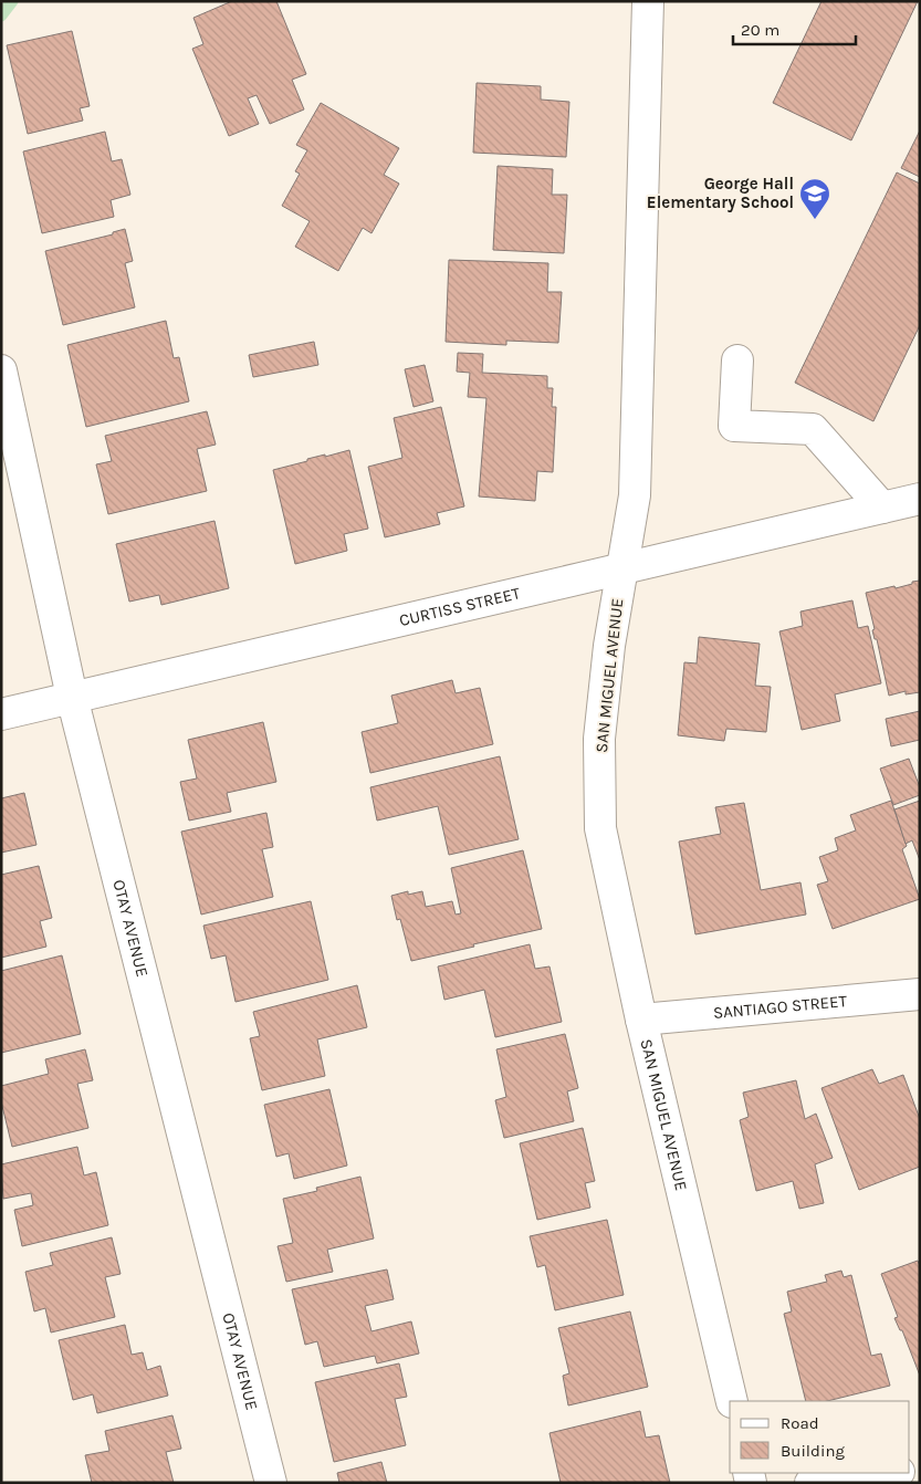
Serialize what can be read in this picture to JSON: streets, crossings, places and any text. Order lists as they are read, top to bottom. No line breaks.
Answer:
{"streets":{"street":["CURTISS STREET","SAN MIGUEL AVENUE","OTAY AVENUE","SANTIAGO STREET"]},"crossings":[["CURTISS STREET","SAN MIGUEL AVENUE"],["CURTISS STREET","OTAY AVENUE"],["SAN MIGUEL AVENUE","SANTIAGO STREET"]],"places":{"school or university":["George Hall Elementary School"]},"legend":["Road","Building"],"scale_bar":"20 m"}
